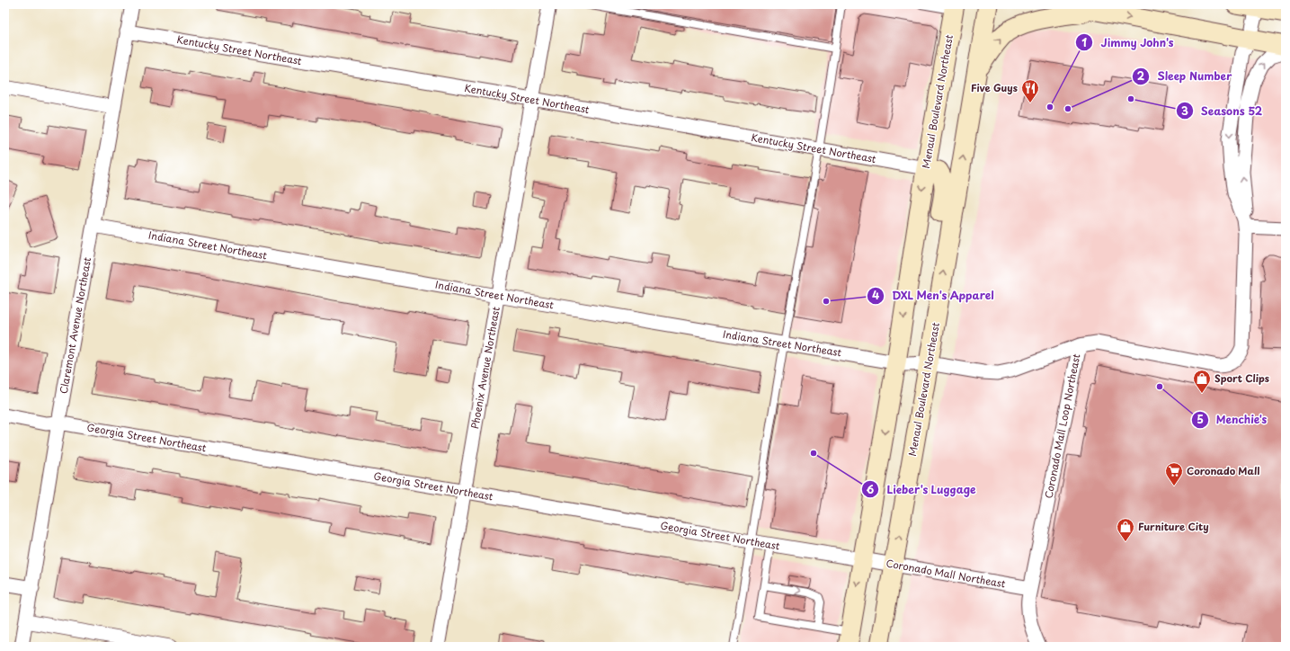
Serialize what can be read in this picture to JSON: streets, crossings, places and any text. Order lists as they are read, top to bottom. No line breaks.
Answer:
{"streets":{"main road":["Menaul Boulevard Northeast"],"street":["Kentucky Street Northeast","Indiana Street Northeast","Claremont Avenue Northeast","Phoenix Avenue Northeast","Coronado Mall Loop Northeast","Georgia Street Northeast","Coronado Mall Northeast"]},"crossings":[["Kentucky Street Northeast","Menaul Boulevard Northeast"],["Kentucky Street Northeast","Claremont Avenue Northeast"],["Kentucky Street Northeast","Phoenix Avenue Northeast"],["Menaul Boulevard Northeast","Indiana Street Northeast"],["Menaul Boulevard Northeast","Georgia Street Northeast"],["Menaul Boulevard Northeast","Coronado Mall Northeast"],["Indiana Street Northeast","Claremont Avenue Northeast"],["Indiana Street Northeast","Phoenix Avenue Northeast"],["Claremont Avenue Northeast","Georgia Street Northeast"],["Phoenix Avenue Northeast","Georgia Street Northeast"],["Coronado Mall Loop Northeast","Coronado Mall Northeast"],["Georgia Street Northeast","Coronado Mall Northeast"]],"places":{"other":["Seasons 52","Jimmy John's","Sleep Number","DXL Men's Apparel","Menchie's","Lieber's Luggage"],"restaurant":["Five Guys"],"shop":["Sport Clips","Furniture City"],"supermarket":["Coronado Mall"]}}
